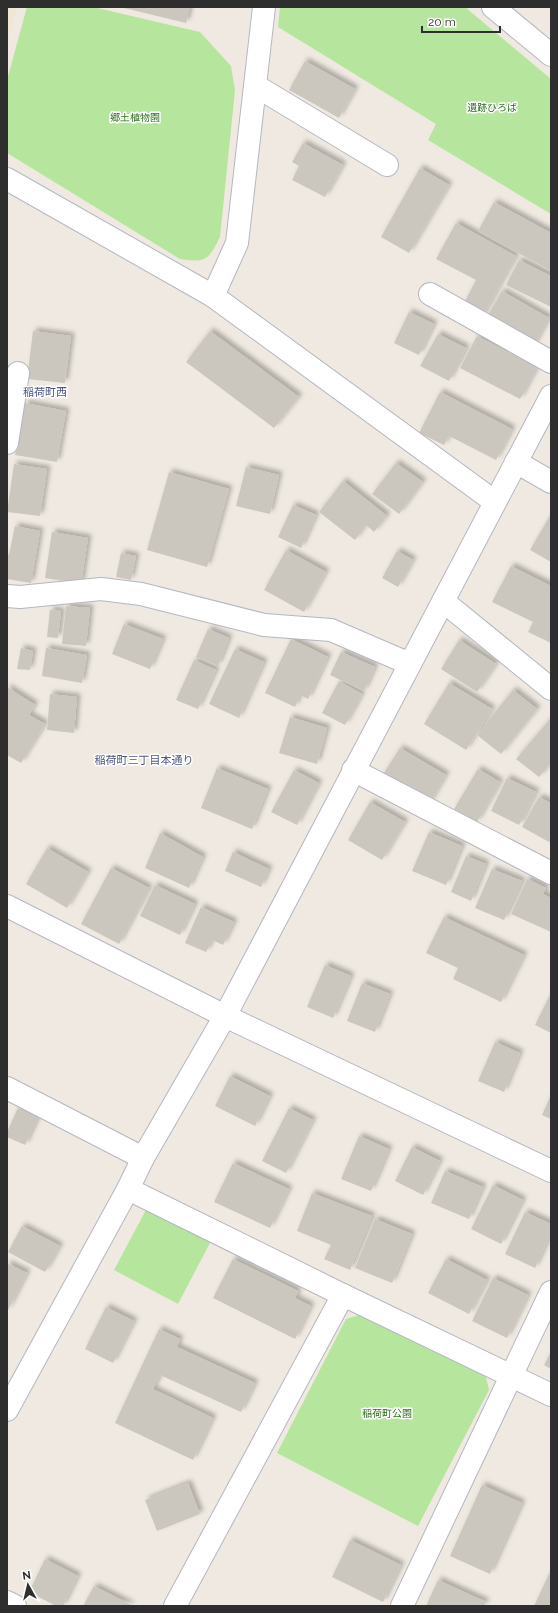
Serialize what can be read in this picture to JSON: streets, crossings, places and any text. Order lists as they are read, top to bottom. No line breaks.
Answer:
{"districts":["稲荷町西","稲荷町三丁目本通り"],"parks":["遺跡ひろば","郷土植物園","稲荷町公園"],"scale_bar":"20 m","north":"top"}
